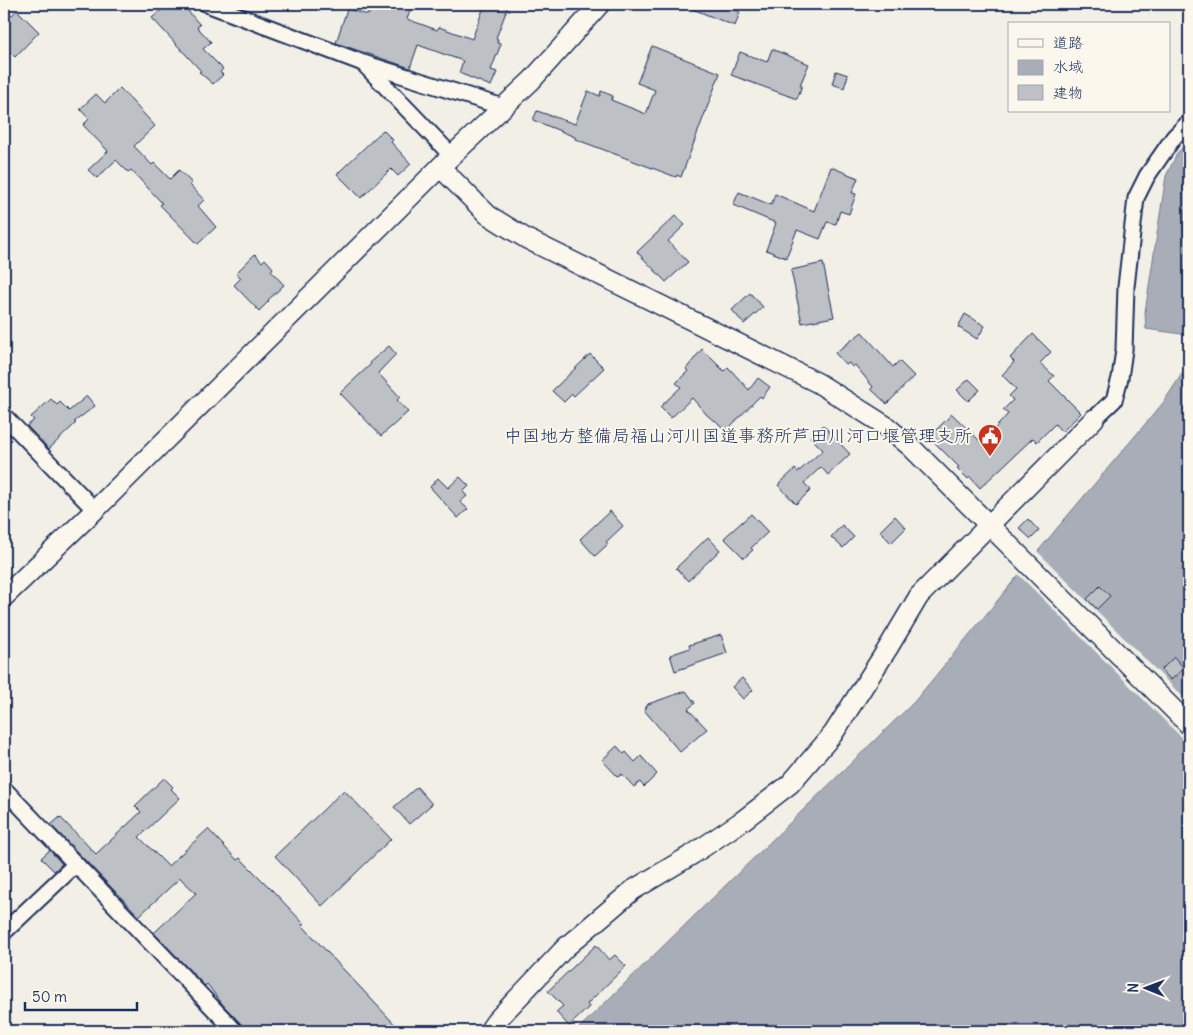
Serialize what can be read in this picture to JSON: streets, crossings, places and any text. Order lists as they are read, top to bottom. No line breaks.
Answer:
{"places":{"public building":["中国地方整備局福山河川国道事務所芦田川河口堰管理支所"]},"legend":["道路","水域","建物"],"scale_bar":"50 m","north":"left"}
